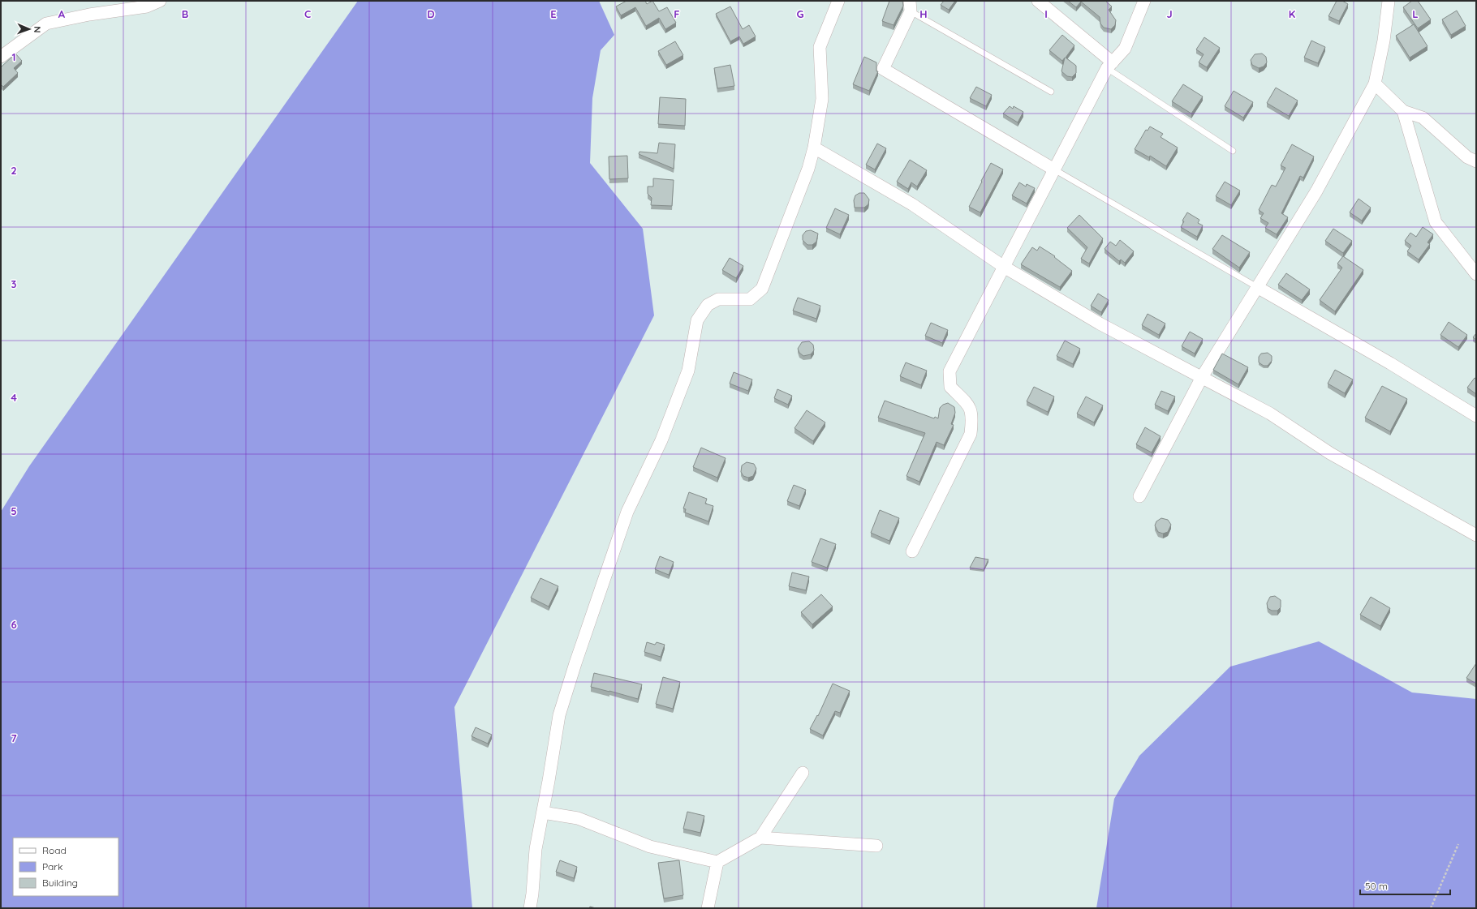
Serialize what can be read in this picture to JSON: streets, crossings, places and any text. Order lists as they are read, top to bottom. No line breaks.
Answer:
{"legend":["Road","Park","Building"],"scale_bar":"50 m","north":"right","grid":{"columns":["A","B","C","D","E","F","G","H","I","J","K","L"],"rows":["1","2","3","4","5","6","7"]}}
